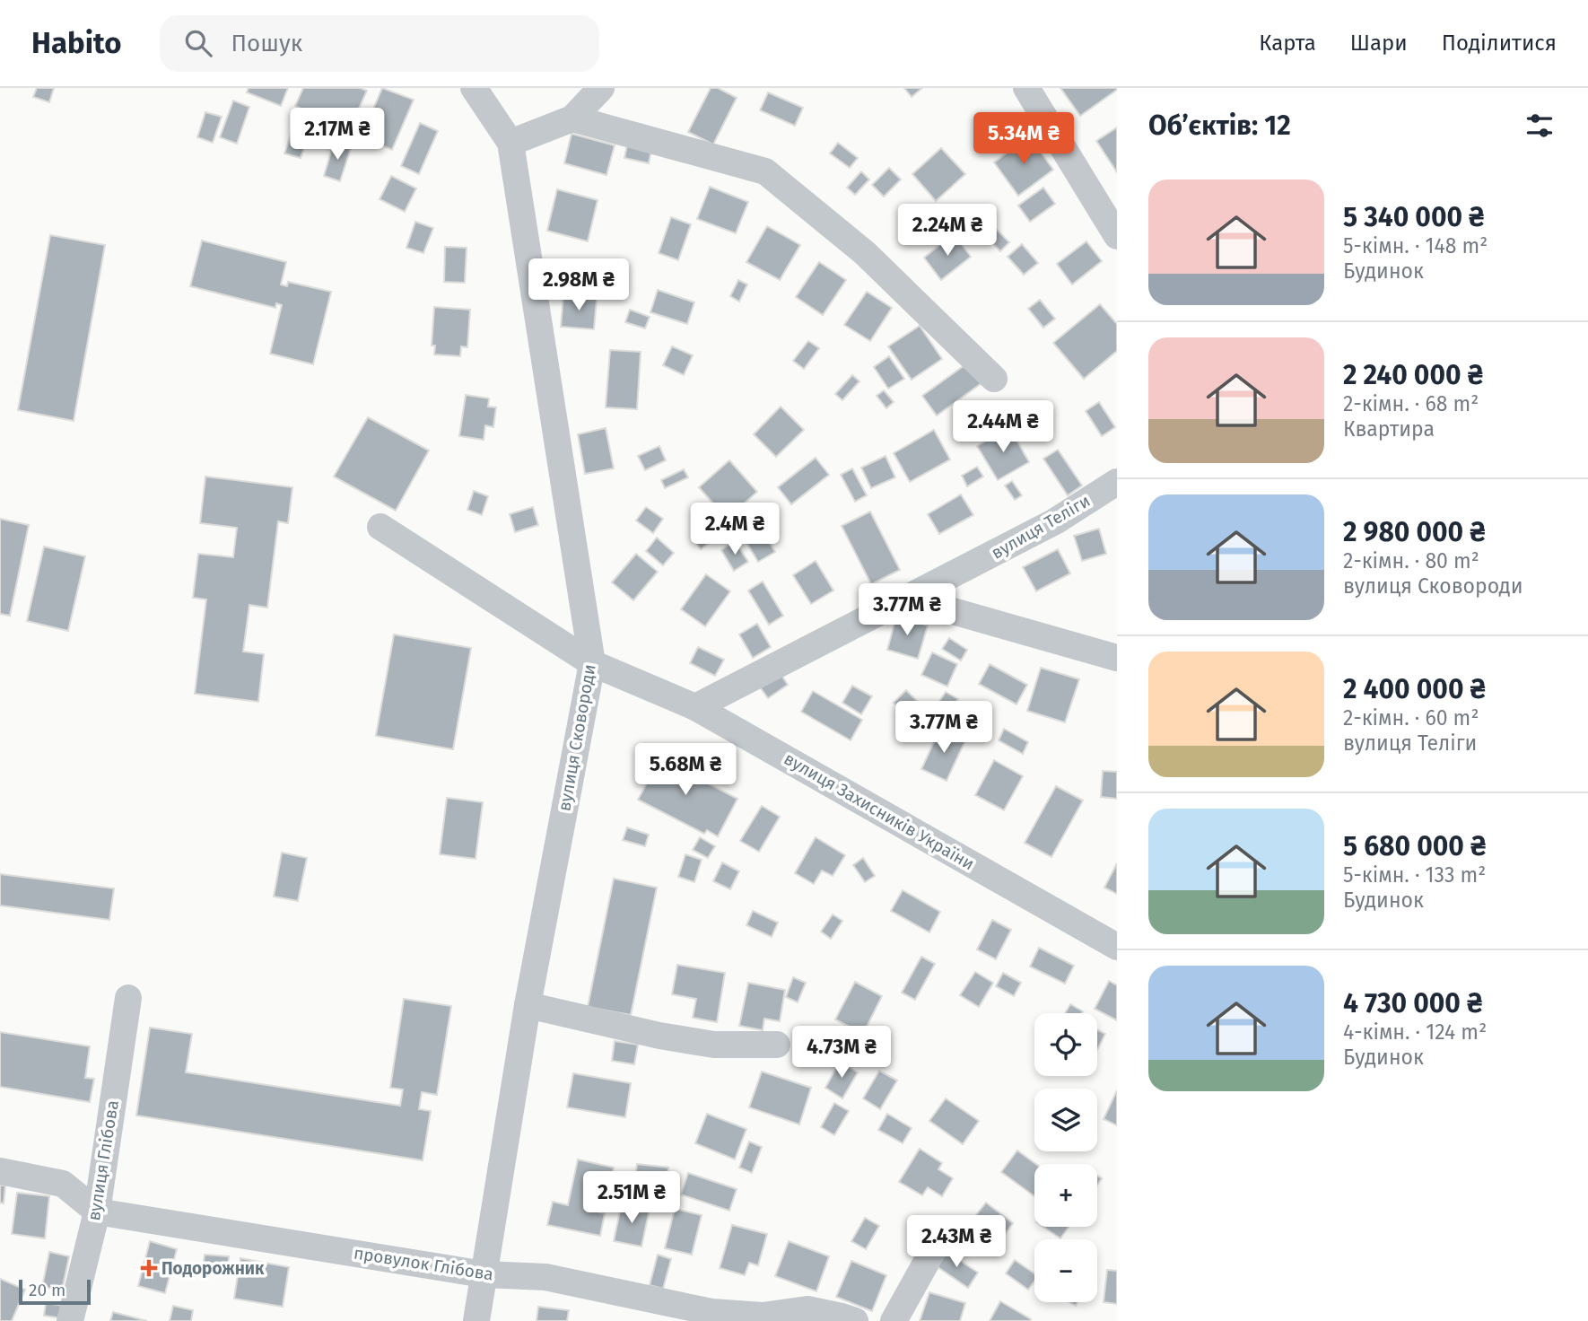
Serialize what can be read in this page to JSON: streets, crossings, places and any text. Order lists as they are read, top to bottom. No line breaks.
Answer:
{"streets":{"street":["вулиця Теліги","вулиця Сковороди","вулиця Захисників України","вулиця Глібова","провулок Глібова"]},"crossings":[["вулиця Теліги","вулиця Захисників України"],["вулиця Сковороди","вулиця Захисників України"],["вулиця Сковороди","провулок Глібова"],["вулиця Глібова","провулок Глібова"]],"places":{"health":["Подорожник"]},"scale_bar":"20 m","page":{"header":"Habito","search":"Пошук","nav":["Карта","Шари","Поділитися"],"heading":"Об’єктів: 12","price":["2.17M ₴","5.34M ₴","2.24M ₴","2.98M ₴","2.44M ₴","2.4M ₴","3.77M ₴","3.77M ₴","5.68M ₴","4.73M ₴","2.51M ₴","2.43M ₴"],"list":[{"name":"5 340 000 ₴","note":"5-кімн. · 148 m² · Будинок"},{"name":"2 240 000 ₴","note":"2-кімн. · 68 m² · Квартира"},{"name":"2 980 000 ₴","note":"2-кімн. · 80 m² · вулиця Сковороди"},{"name":"2 400 000 ₴","note":"2-кімн. · 60 m² · вулиця Теліги"},{"name":"5 680 000 ₴","note":"5-кімн. · 133 m² · Будинок"},{"name":"4 730 000 ₴","note":"4-кімн. · 124 m² · Будинок"}],"map_buttons":["+","−"],"scale":"20 m"}}
